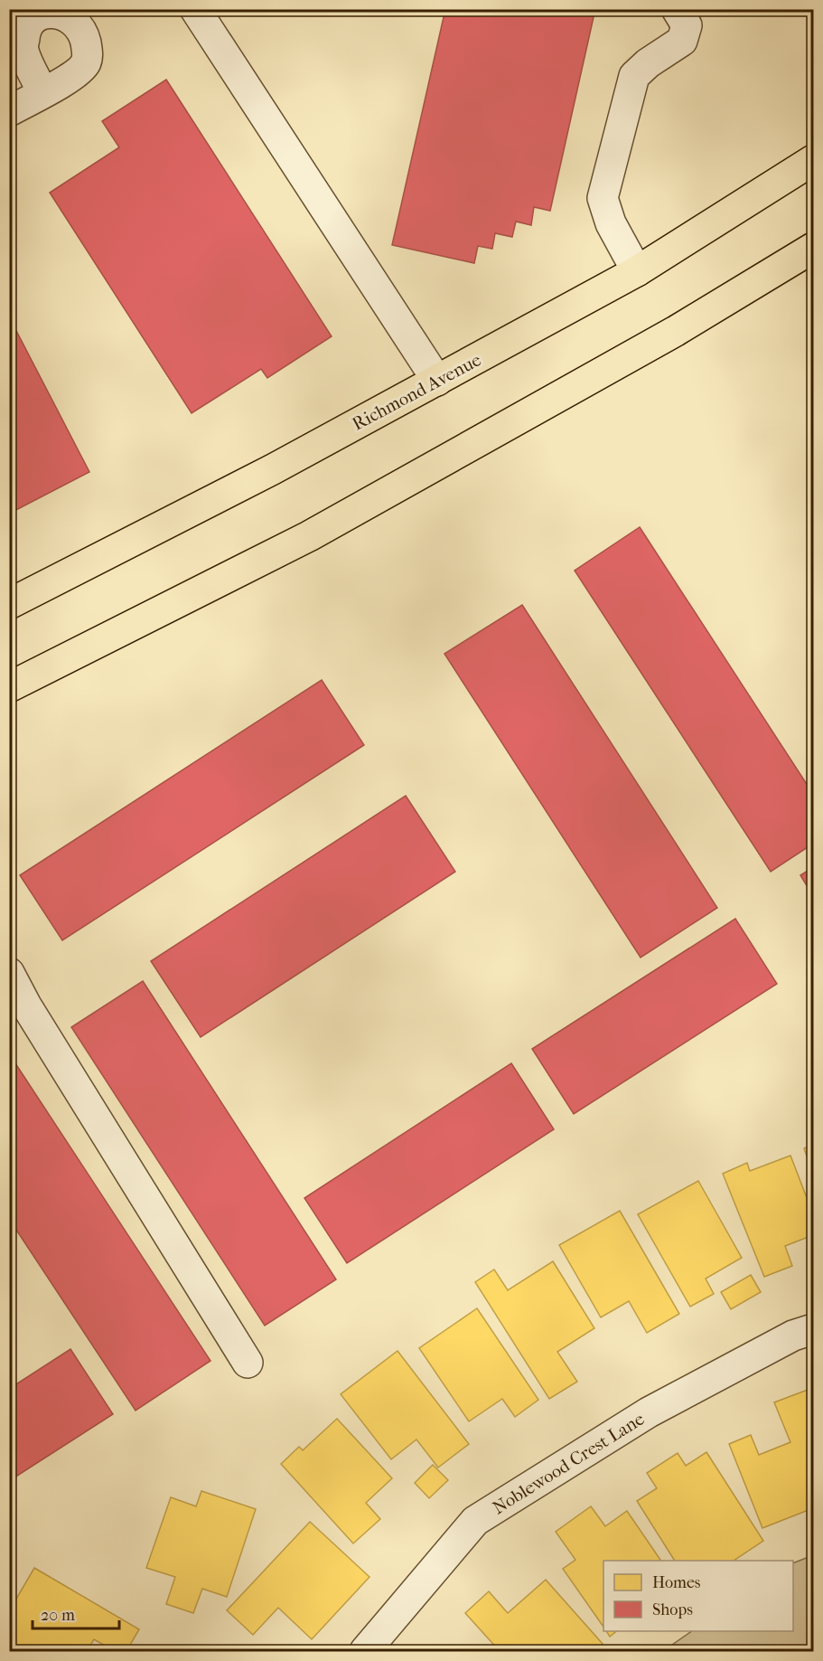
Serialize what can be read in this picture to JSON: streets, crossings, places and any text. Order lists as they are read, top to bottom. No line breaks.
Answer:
{"streets":{"main road":["Richmond Avenue"],"street":["Noblewood Crest Lane"]},"legend":["Homes","Shops"],"scale_bar":"20 m"}
